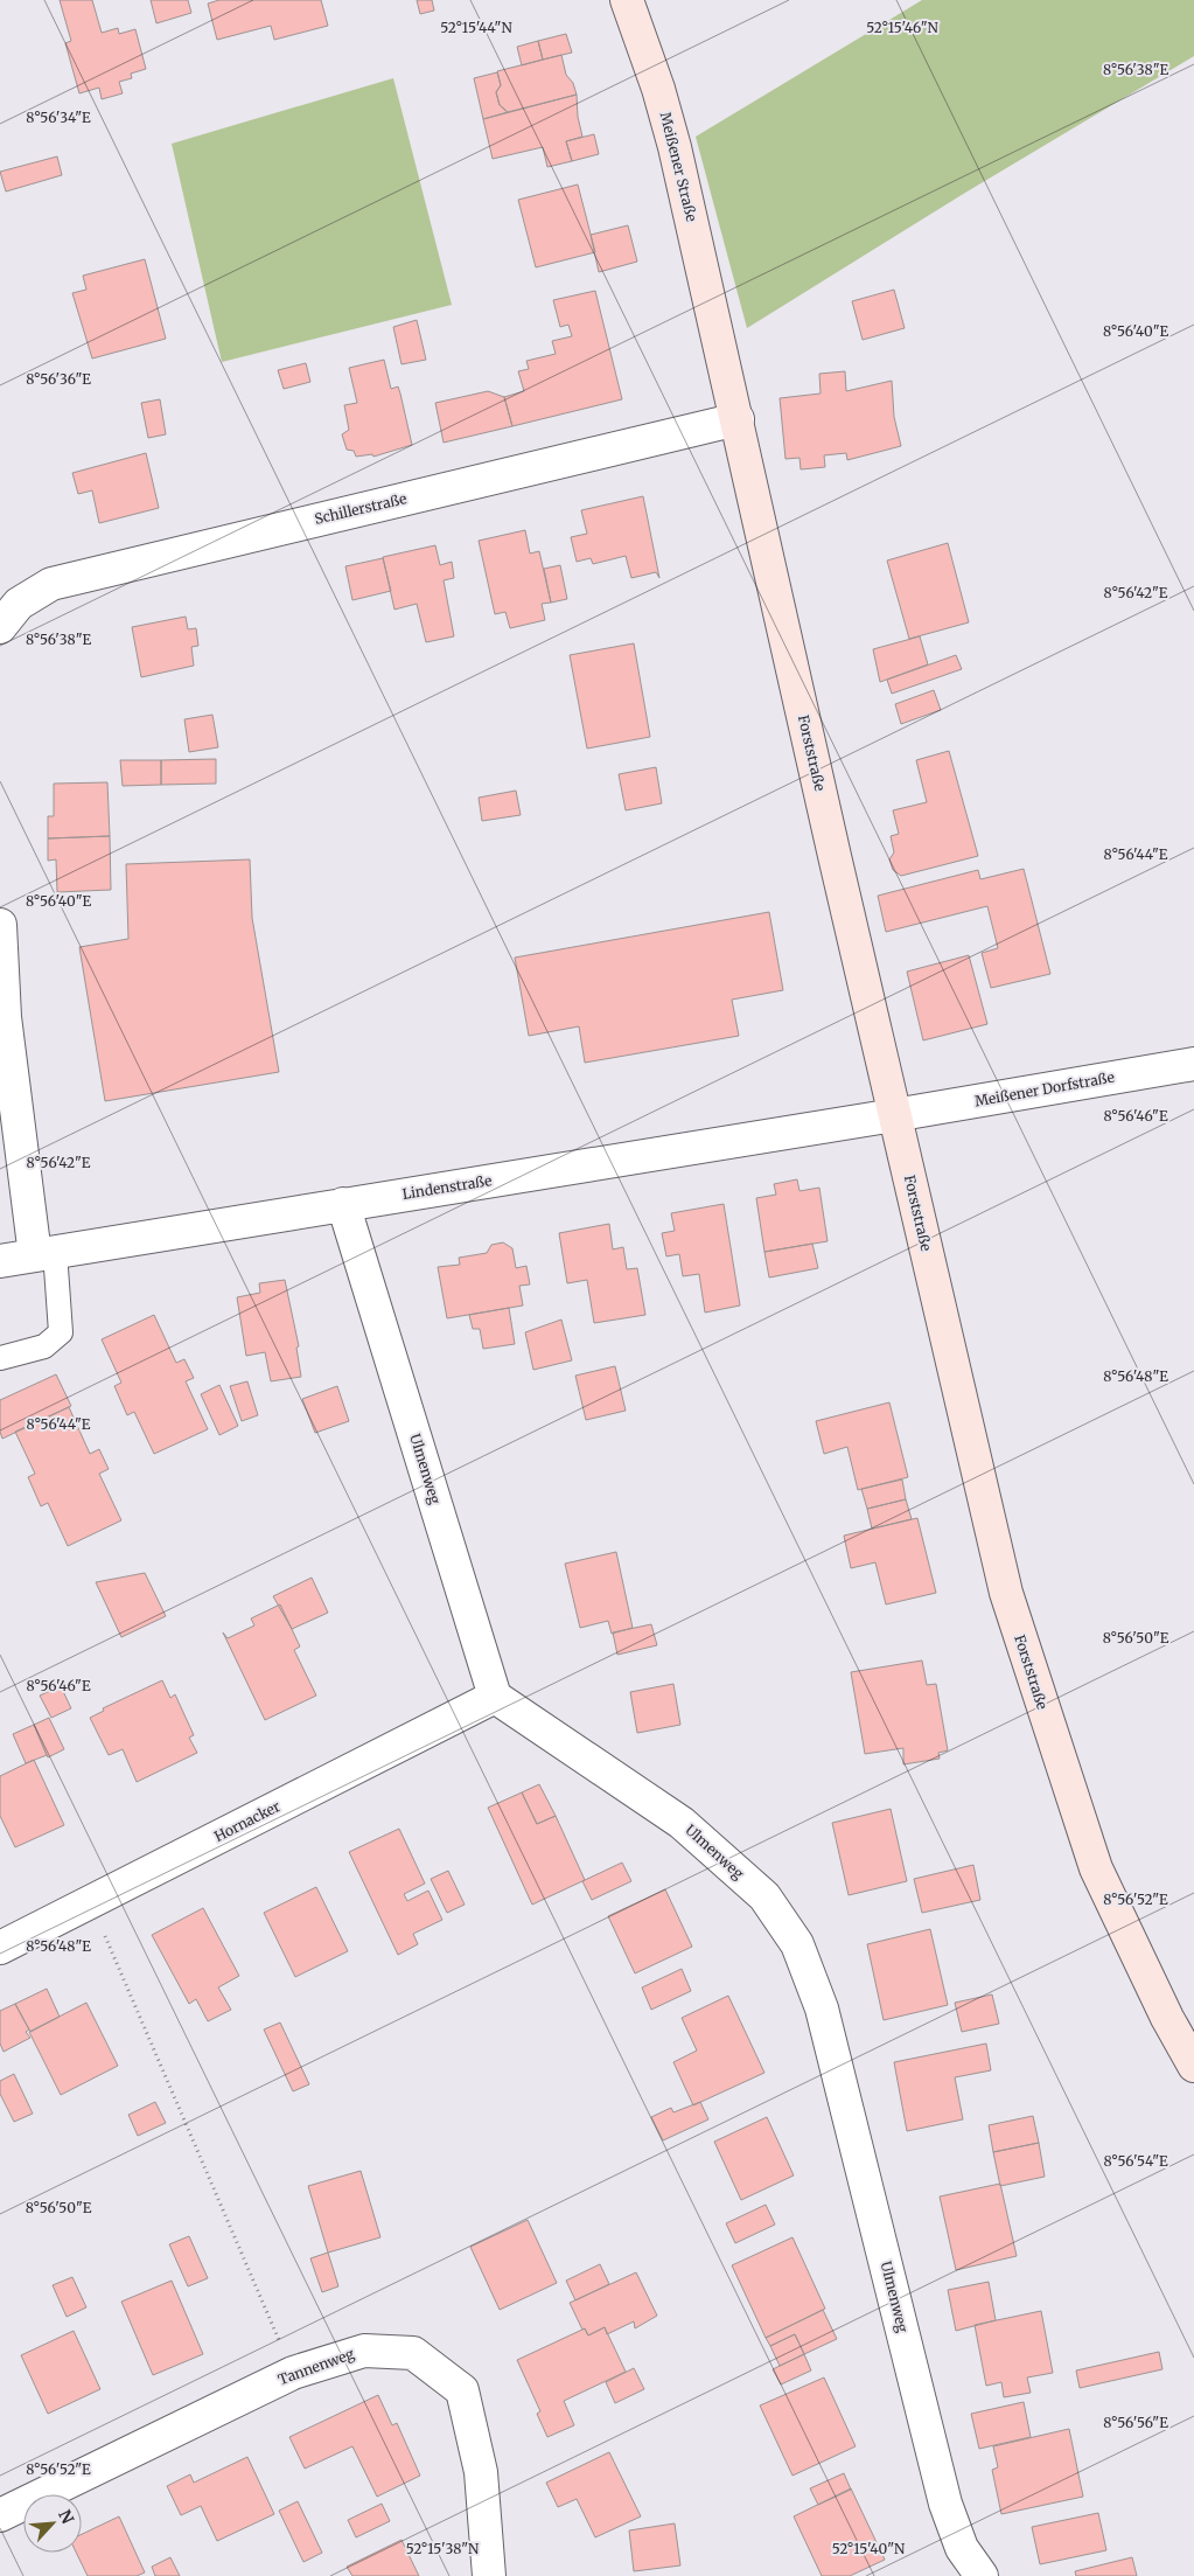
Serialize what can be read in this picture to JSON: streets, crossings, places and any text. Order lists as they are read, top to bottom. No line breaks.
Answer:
{"streets":{"street":["Meißener Straße","Schillerstraße","Forststraße","Meißener Dorfstraße","Lindenstraße","Ulmenweg","Hornacker","Tannenweg"]},"crossings":[["Meißener Straße","Forststraße"],["Schillerstraße","Forststraße"],["Forststraße","Meißener Dorfstraße"],["Forststraße","Lindenstraße"],["Meißener Dorfstraße","Lindenstraße"],["Lindenstraße","Ulmenweg"],["Ulmenweg","Hornacker"]],"north":"top right","coordinates":["52°15'44\"N","52°15'46\"N","8°56'38\"E","8°56'34\"E","8°56'40\"E","8°56'36\"E","8°56'42\"E","8°56'44\"E","8°56'46\"E","8°56'48\"E","8°56'50\"E","8°56'52\"E","8°56'54\"E","8°56'56\"E","52°15'38\"N","52°15'40\"N"]}
